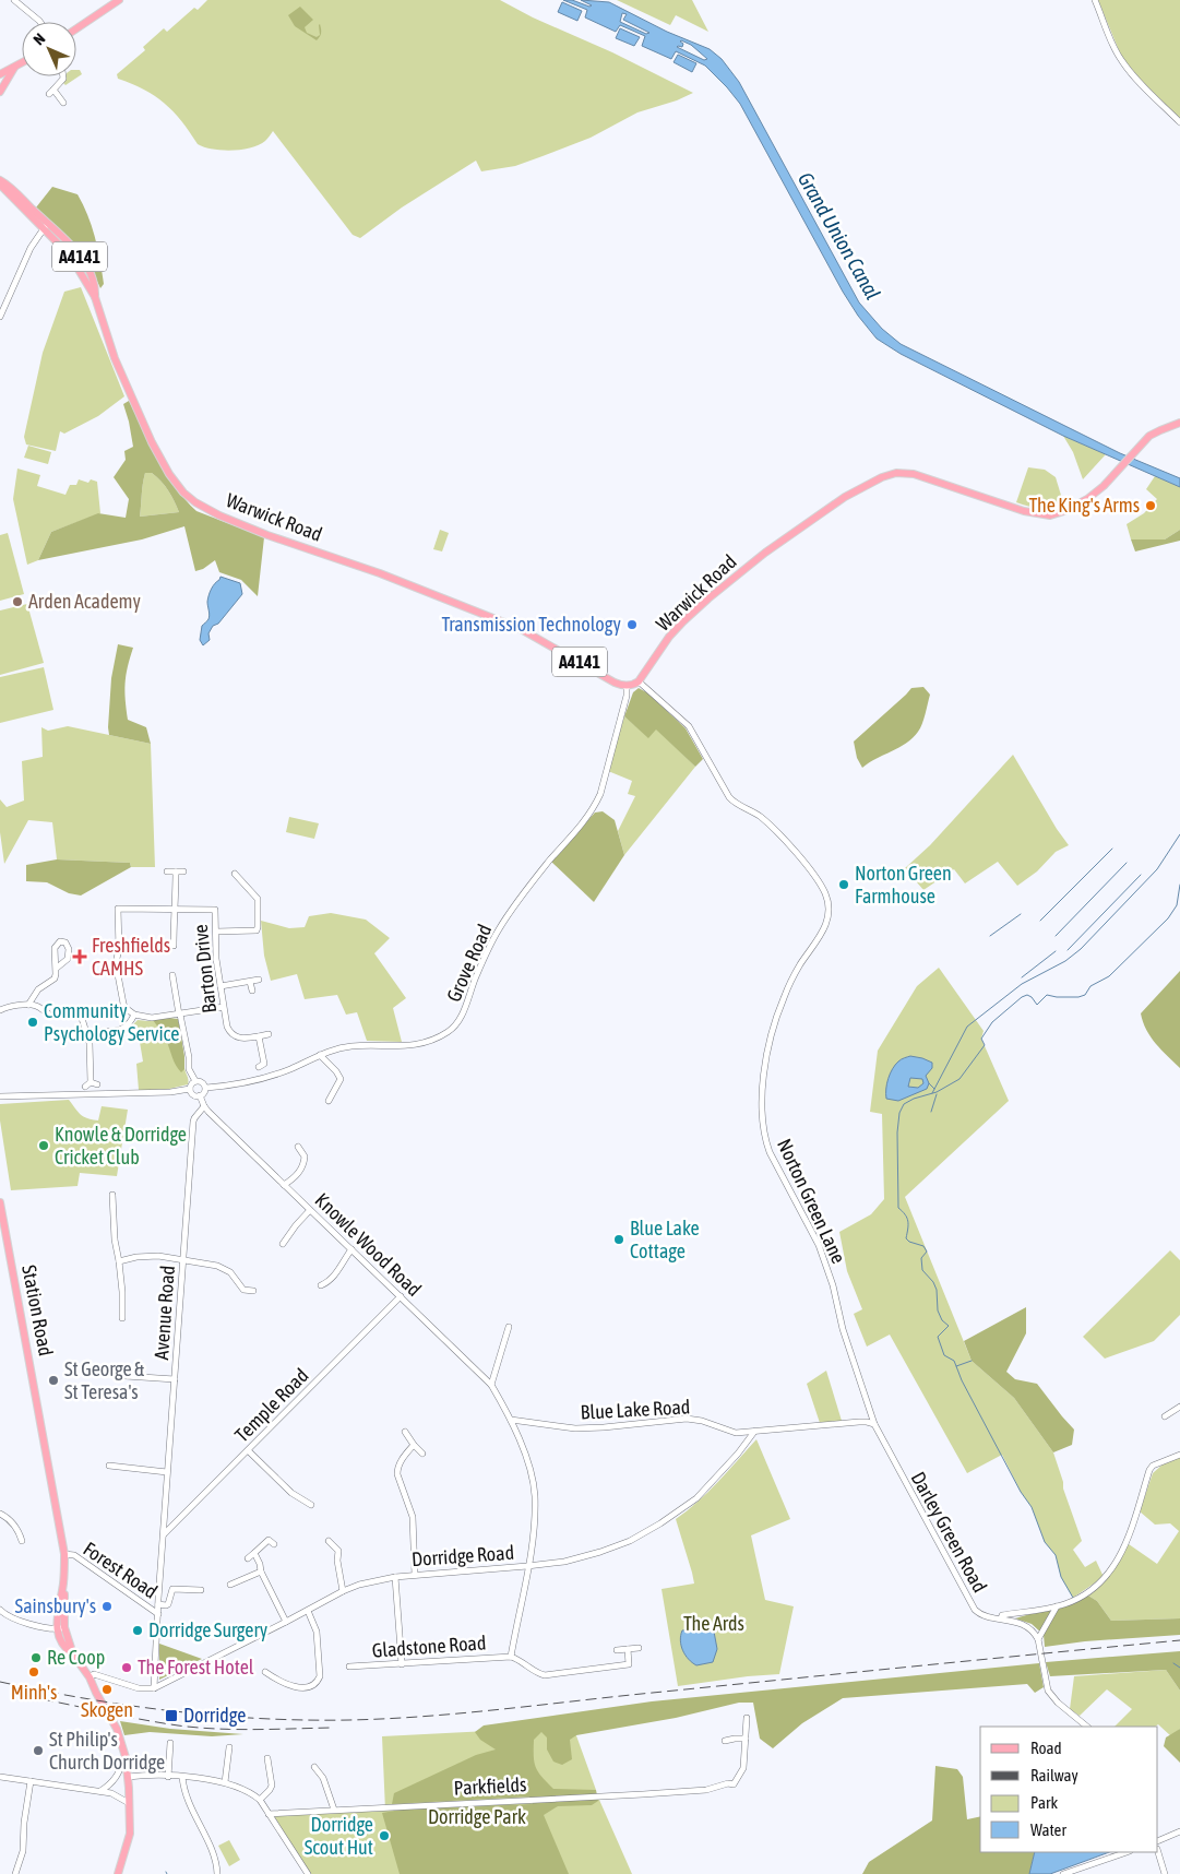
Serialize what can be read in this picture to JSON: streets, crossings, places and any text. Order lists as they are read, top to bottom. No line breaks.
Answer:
{"streets":{"main road":["A4141","Warwick Road","Station Road"],"street":["Grove Road","Barton Drive","Norton Green Lane","Knowle Wood Road","Avenue Road","Temple Road","Blue Lake Road","Darley Green Road","Dorridge Road","Forest Road","Gladstone Road","Parkfields"]},"crossings":[["A4141","Warwick Road"],["A4141","Grove Road"],["A4141","Norton Green Lane"],["Warwick Road","Grove Road"],["Warwick Road","Norton Green Lane"],["Grove Road","Knowle Wood Road"],["Norton Green Lane","Blue Lake Road"],["Norton Green Lane","Darley Green Road"],["Knowle Wood Road","Avenue Road"],["Knowle Wood Road","Temple Road"],["Knowle Wood Road","Blue Lake Road"],["Knowle Wood Road","Dorridge Road"],["Knowle Wood Road","Gladstone Road"],["Station Road","Forest Road"],["Avenue Road","Temple Road"],["Avenue Road","Dorridge Road"],["Avenue Road","Forest Road"],["Blue Lake Road","Darley Green Road"],["Blue Lake Road","Dorridge Road"]],"water":["Grand Union Canal"],"parks":["The Ards","Dorridge Park"],"places":{"other":["The King's Arms","Arden Academy","Transmission Technology","Norton Green Farmhouse","Community Psychology Service","Knowle & Dorridge Cricket Club","Blue Lake Cottage","St George & St Teresa's","Sainsbury's","Dorridge Surgery","Re Coop","The Forest Hotel","Minh's","Skogen","St Philip's Church Dorridge","Dorridge Scout Hut"],"health":["Freshfields CAMHS"],"transit":["Dorridge"]},"legend":["Road","Railway","Park","Water"],"north":"top left"}
